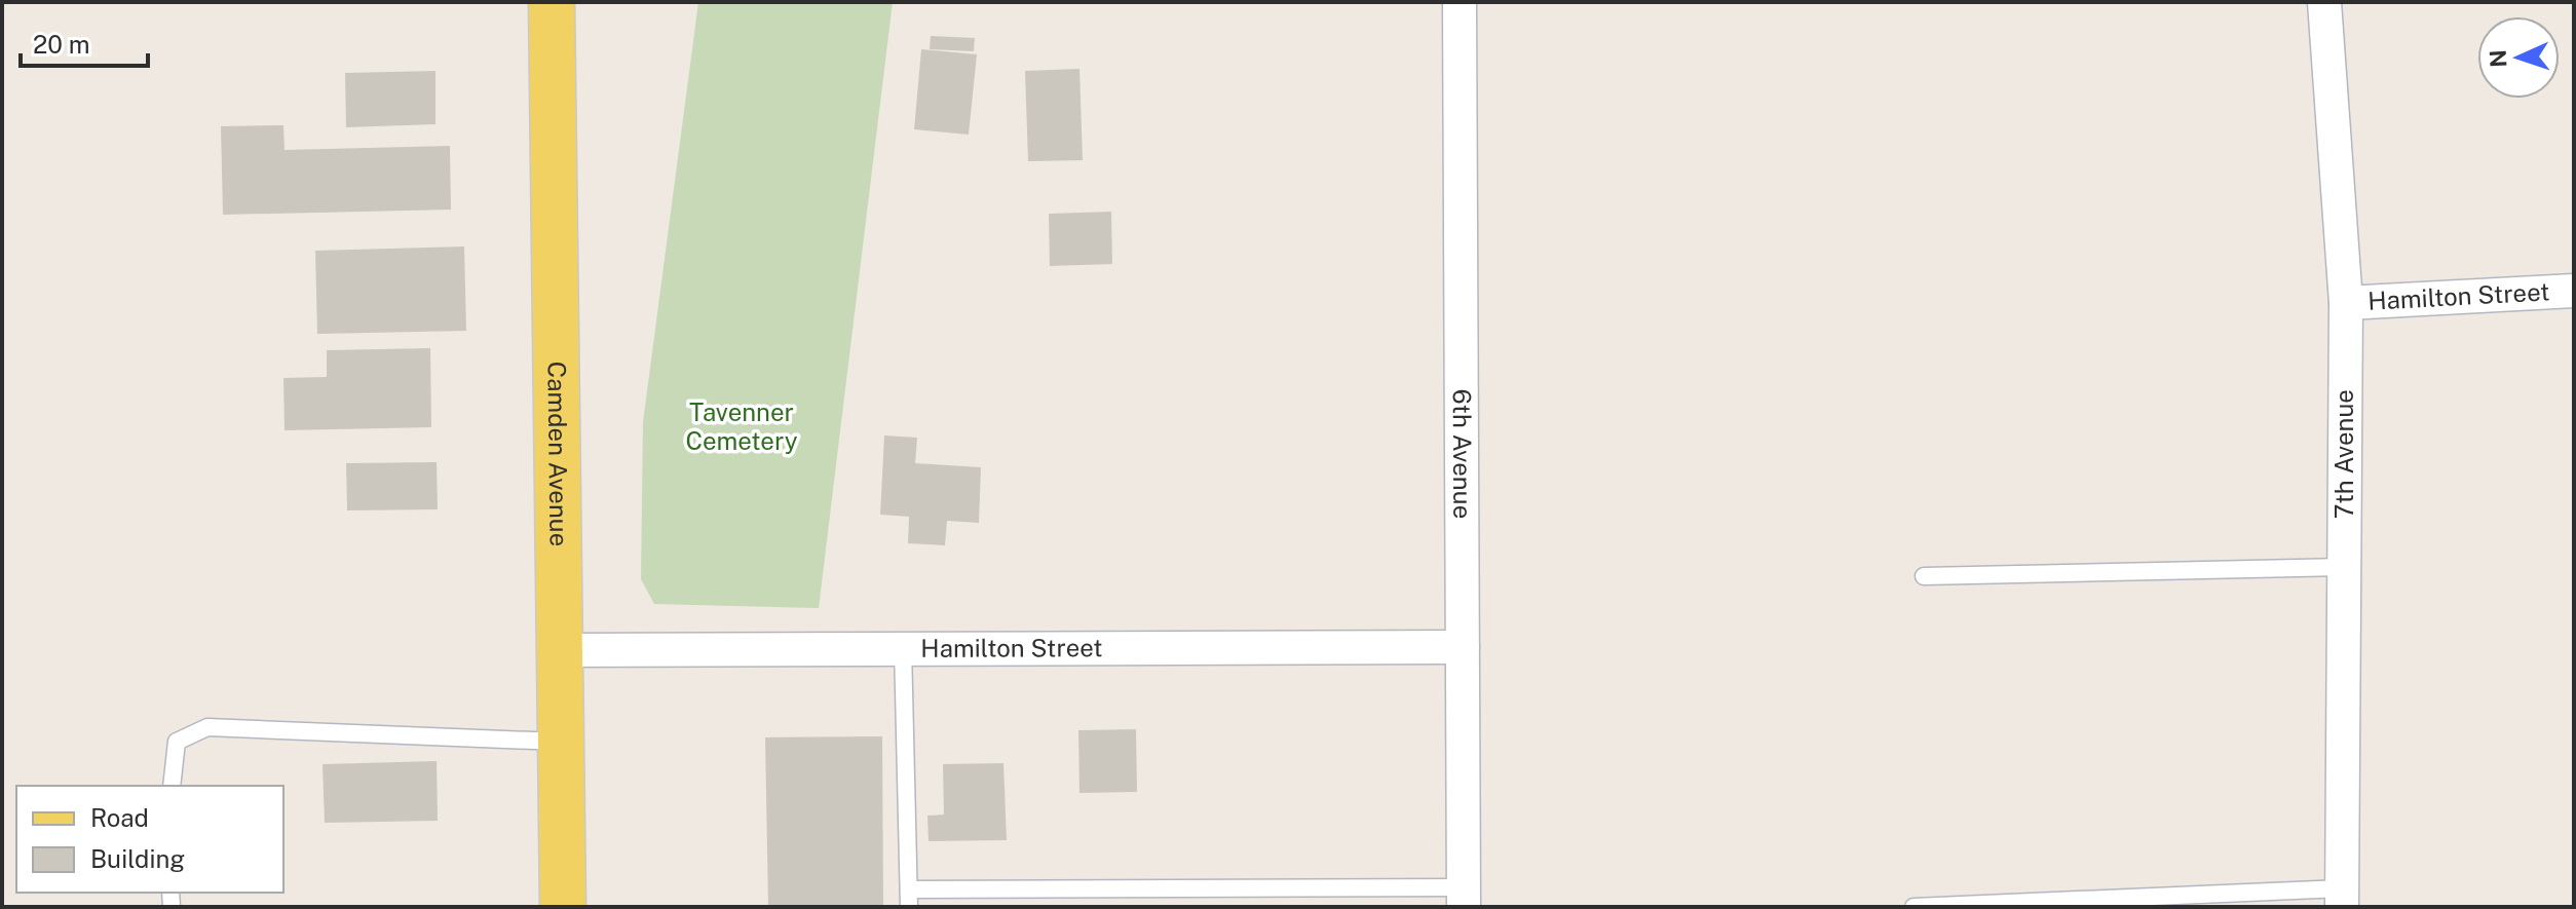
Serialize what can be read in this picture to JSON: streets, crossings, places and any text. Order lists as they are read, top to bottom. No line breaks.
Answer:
{"streets":{"main road":["Camden Avenue"],"street":["Hamilton Street","7th Avenue","6th Avenue"]},"crossings":[["Hamilton Street","Camden Avenue"],["Hamilton Street","7th Avenue"],["Hamilton Street","6th Avenue"]],"parks":["Tavenner Cemetery"],"legend":["Road","Building"],"scale_bar":"20 m","north":"left"}
